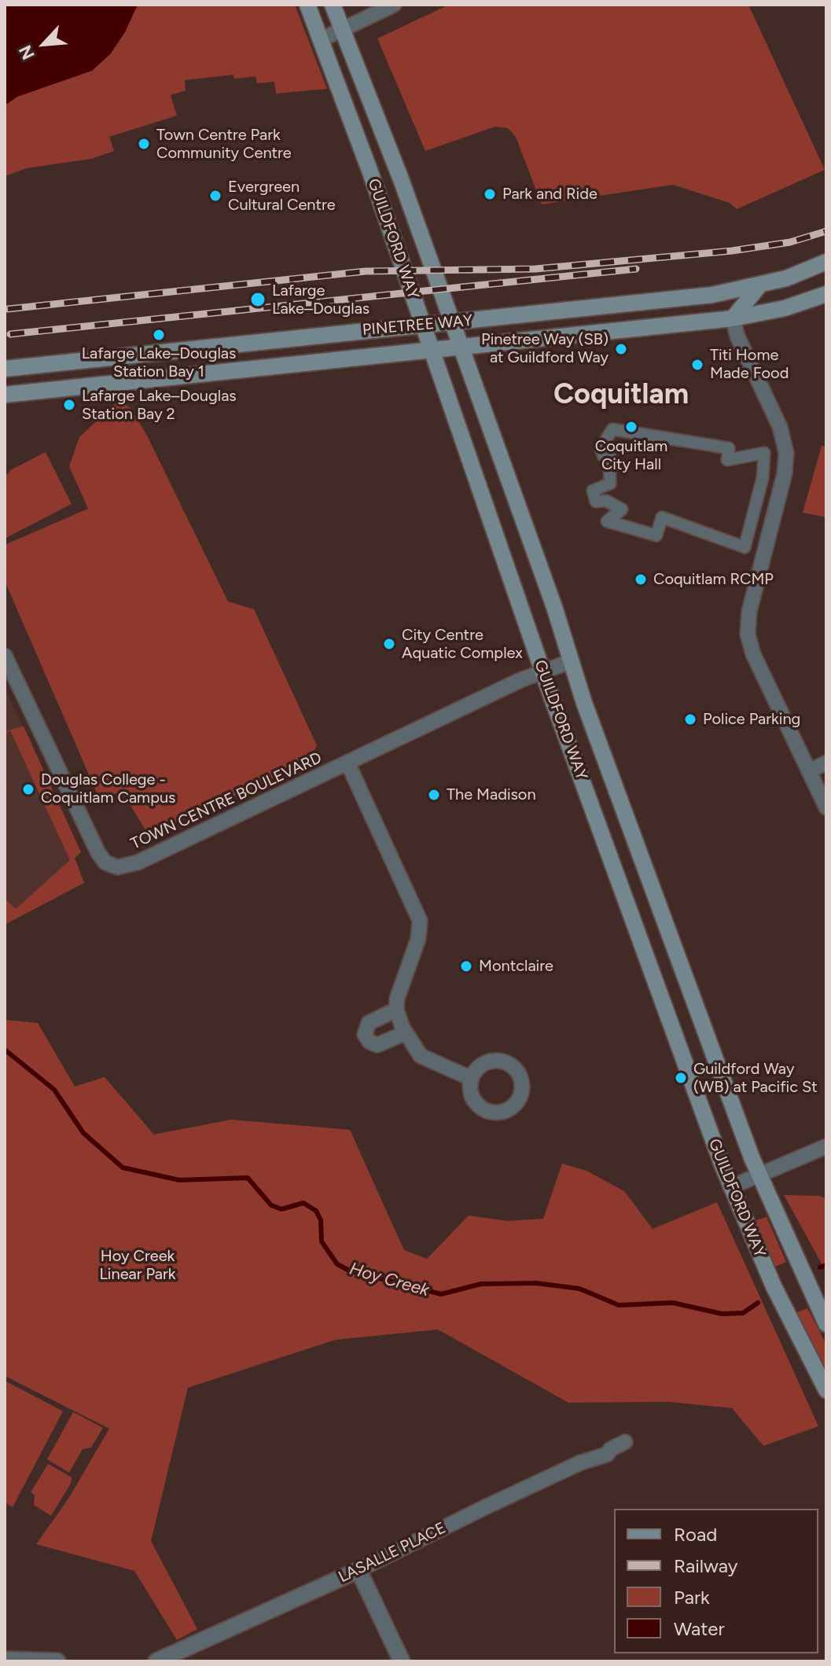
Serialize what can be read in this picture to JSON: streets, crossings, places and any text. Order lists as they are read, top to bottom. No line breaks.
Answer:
{"streets":{"main road":["GUILDFORD WAY","PINETREE WAY"],"street":["TOWN CENTRE BOULEVARD","LASALLE PLACE"]},"crossings":[["GUILDFORD WAY","PINETREE WAY"],["GUILDFORD WAY","TOWN CENTRE BOULEVARD"]],"districts":["Coquitlam"],"water":["Hoy Creek"],"parks":["Hoy Creek Linear Park"],"places":["Town Centre Park Community Centre","Park and Ride","Evergreen Cultural Centre","Lafarge Lake–Douglas","Lafarge Lake–Douglas Station Bay 1","Pinetree Way (SB) at Guildford Way","Titi Home Made Food","Lafarge Lake–Douglas Station Bay 2","Coquitlam City Hall","Coquitlam RCMP","City Centre Aquatic Complex","Police Parking","Douglas College - Coquitlam Campus","The Madison","Montclaire","Guildford Way (WB) at Pacific St"],"legend":["Road","Railway","Park","Water"],"north":"bottom left"}
